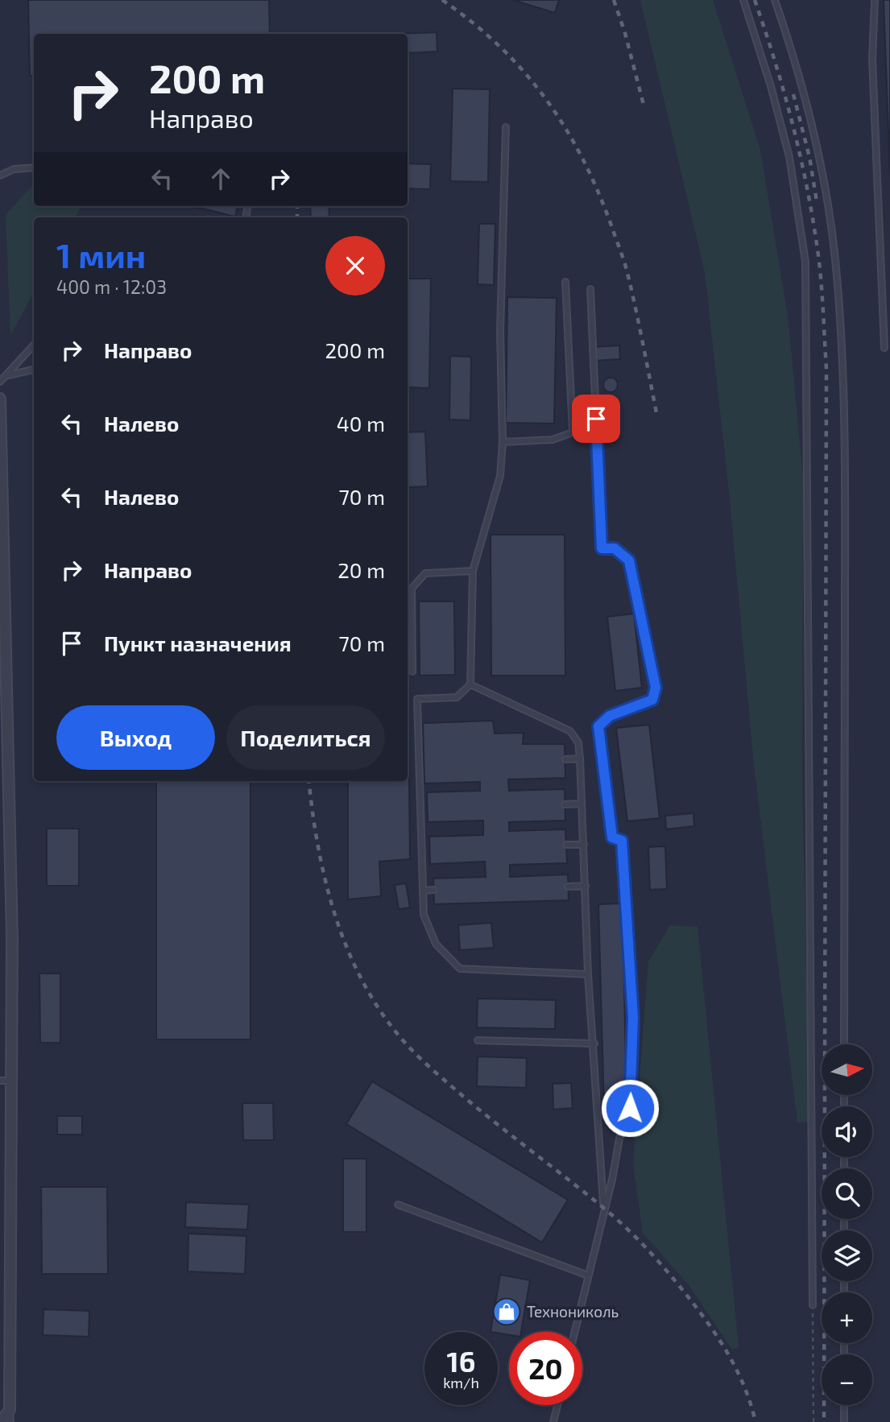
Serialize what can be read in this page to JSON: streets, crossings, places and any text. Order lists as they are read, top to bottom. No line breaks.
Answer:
{"places":{"shop":["Технониколь"]},"north":"right","page":{"turn":["200 m","Направо"],"heading":["1 мин","400 m · 12:03"],"list":[{"name":"Направо","value":"200 m"},{"name":"Налево","value":"40 m"},{"name":"Налево","value":"70 m"},{"name":"Направо","value":"20 m"},{"name":"Пункт назначения","value":"70 m"}],"buttons":["Выход","Поделиться"],"map_buttons":["+","−"],"speed":"16 km/h","limit":"20"}}
